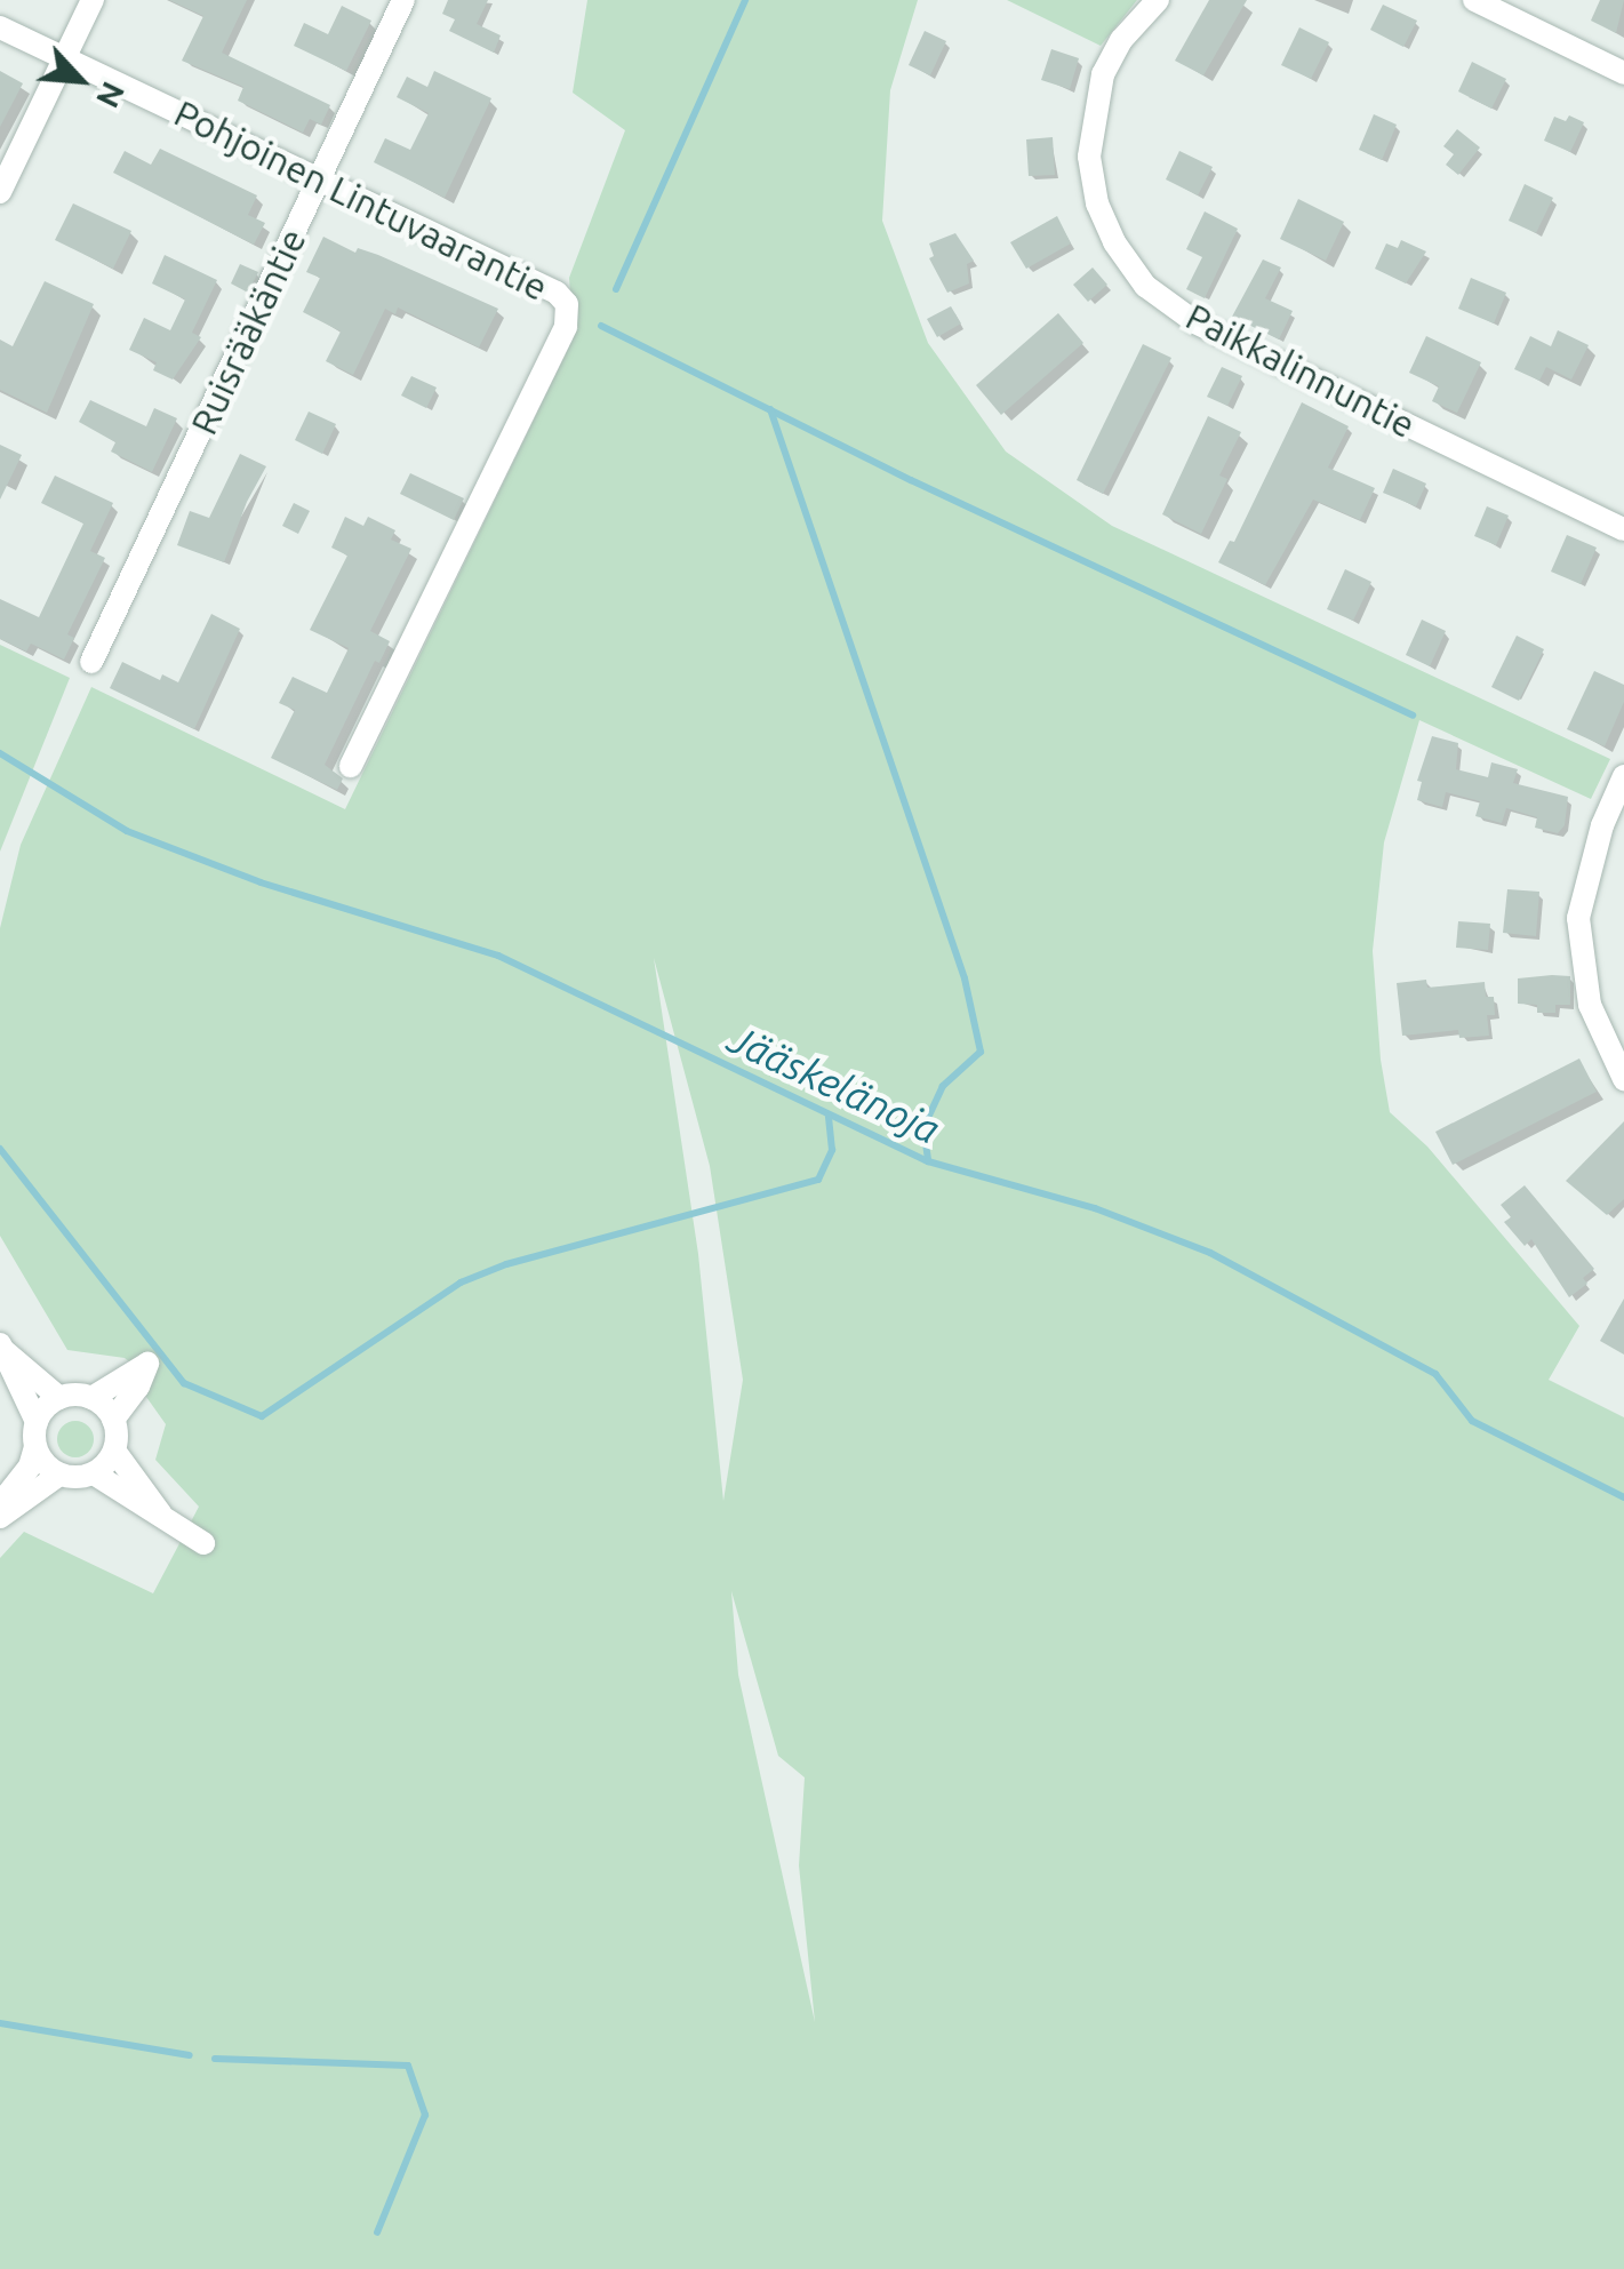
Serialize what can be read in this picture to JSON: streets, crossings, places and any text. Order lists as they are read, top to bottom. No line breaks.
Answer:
{"streets":{"street":["Pohjoinen Lintuvaarantie","Ruisrääkäntie","Paikkalinnuntie"]},"crossings":[["Pohjoinen Lintuvaarantie","Ruisrääkäntie"]],"water":["Jääskelänoja"],"north":"bottom right"}
